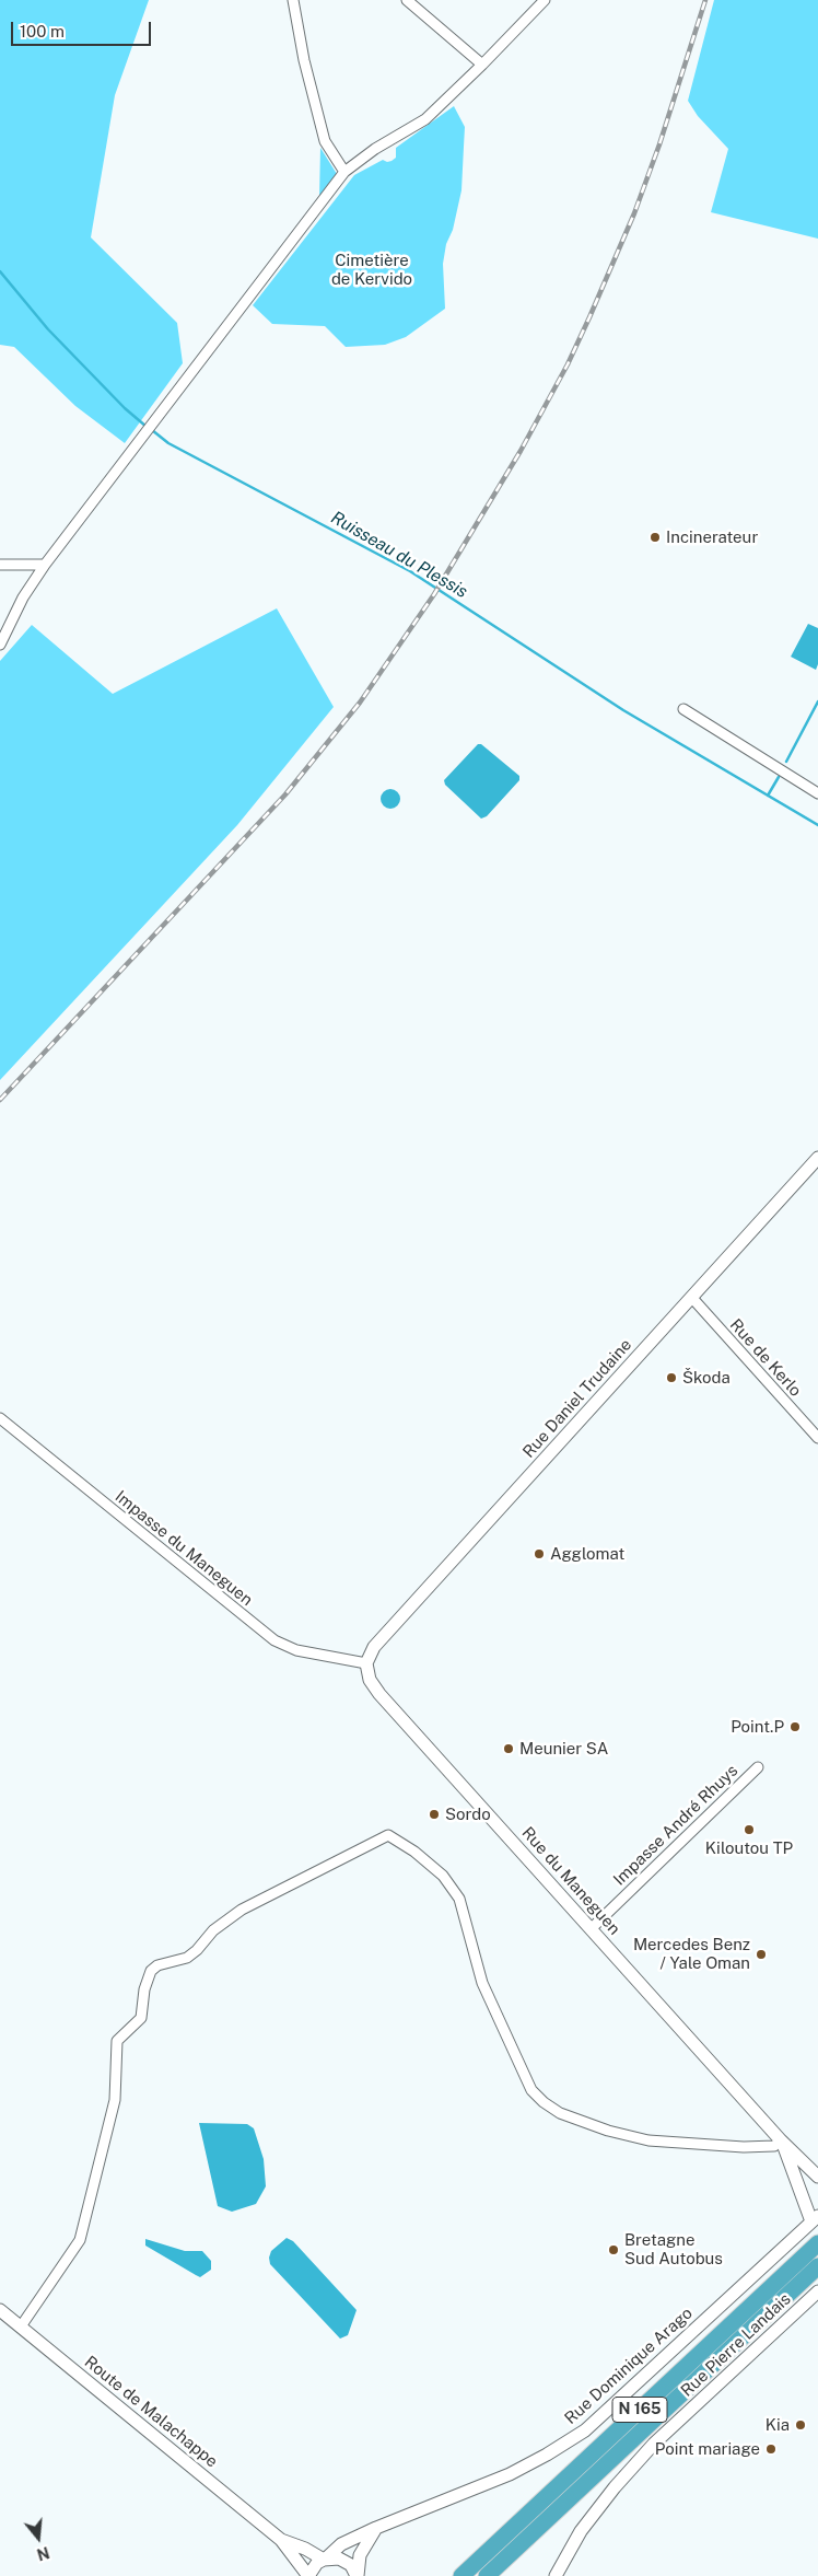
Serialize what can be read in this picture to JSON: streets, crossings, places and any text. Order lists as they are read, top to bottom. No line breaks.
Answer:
{"streets":{"highway":["N 165"],"street":["Rue de Kerlo","Rue Daniel Trudaine","Impasse du Maneguen","Impasse André Rhuys","Rue du Maneguen","Rue Pierre Landais","Rue Dominique Arago","Route de Malachappe"]},"crossings":[["Rue de Kerlo","Rue Daniel Trudaine"],["Rue Daniel Trudaine","Impasse du Maneguen"],["Rue Daniel Trudaine","Rue du Maneguen"],["Impasse du Maneguen","Rue du Maneguen"],["Impasse André Rhuys","Rue du Maneguen"],["Rue du Maneguen","Rue Dominique Arago"],["Rue Dominique Arago","Route de Malachappe"]],"water":["Ruisseau du Plessis"],"parks":["Cimetière de Kervido"],"places":["Incinerateur","Škoda","Agglomat","Point.P","Meunier SA","Sordo","Kiloutou TP","Mercedes Benz / Yale Oman","Bretagne Sud Autobus","Kia","Point mariage"],"scale_bar":"100 m","north":"bottom"}
